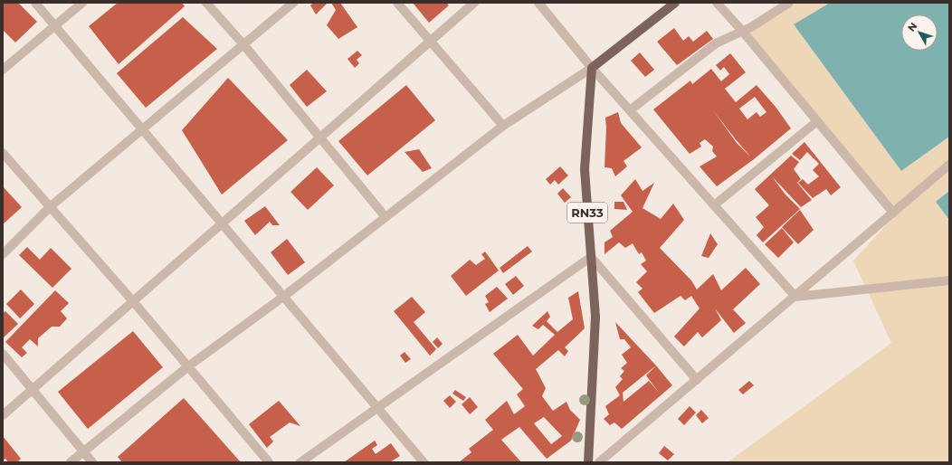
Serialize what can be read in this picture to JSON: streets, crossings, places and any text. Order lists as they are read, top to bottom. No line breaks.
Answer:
{"streets":{"main road":["RN33"]},"north":"top left"}
